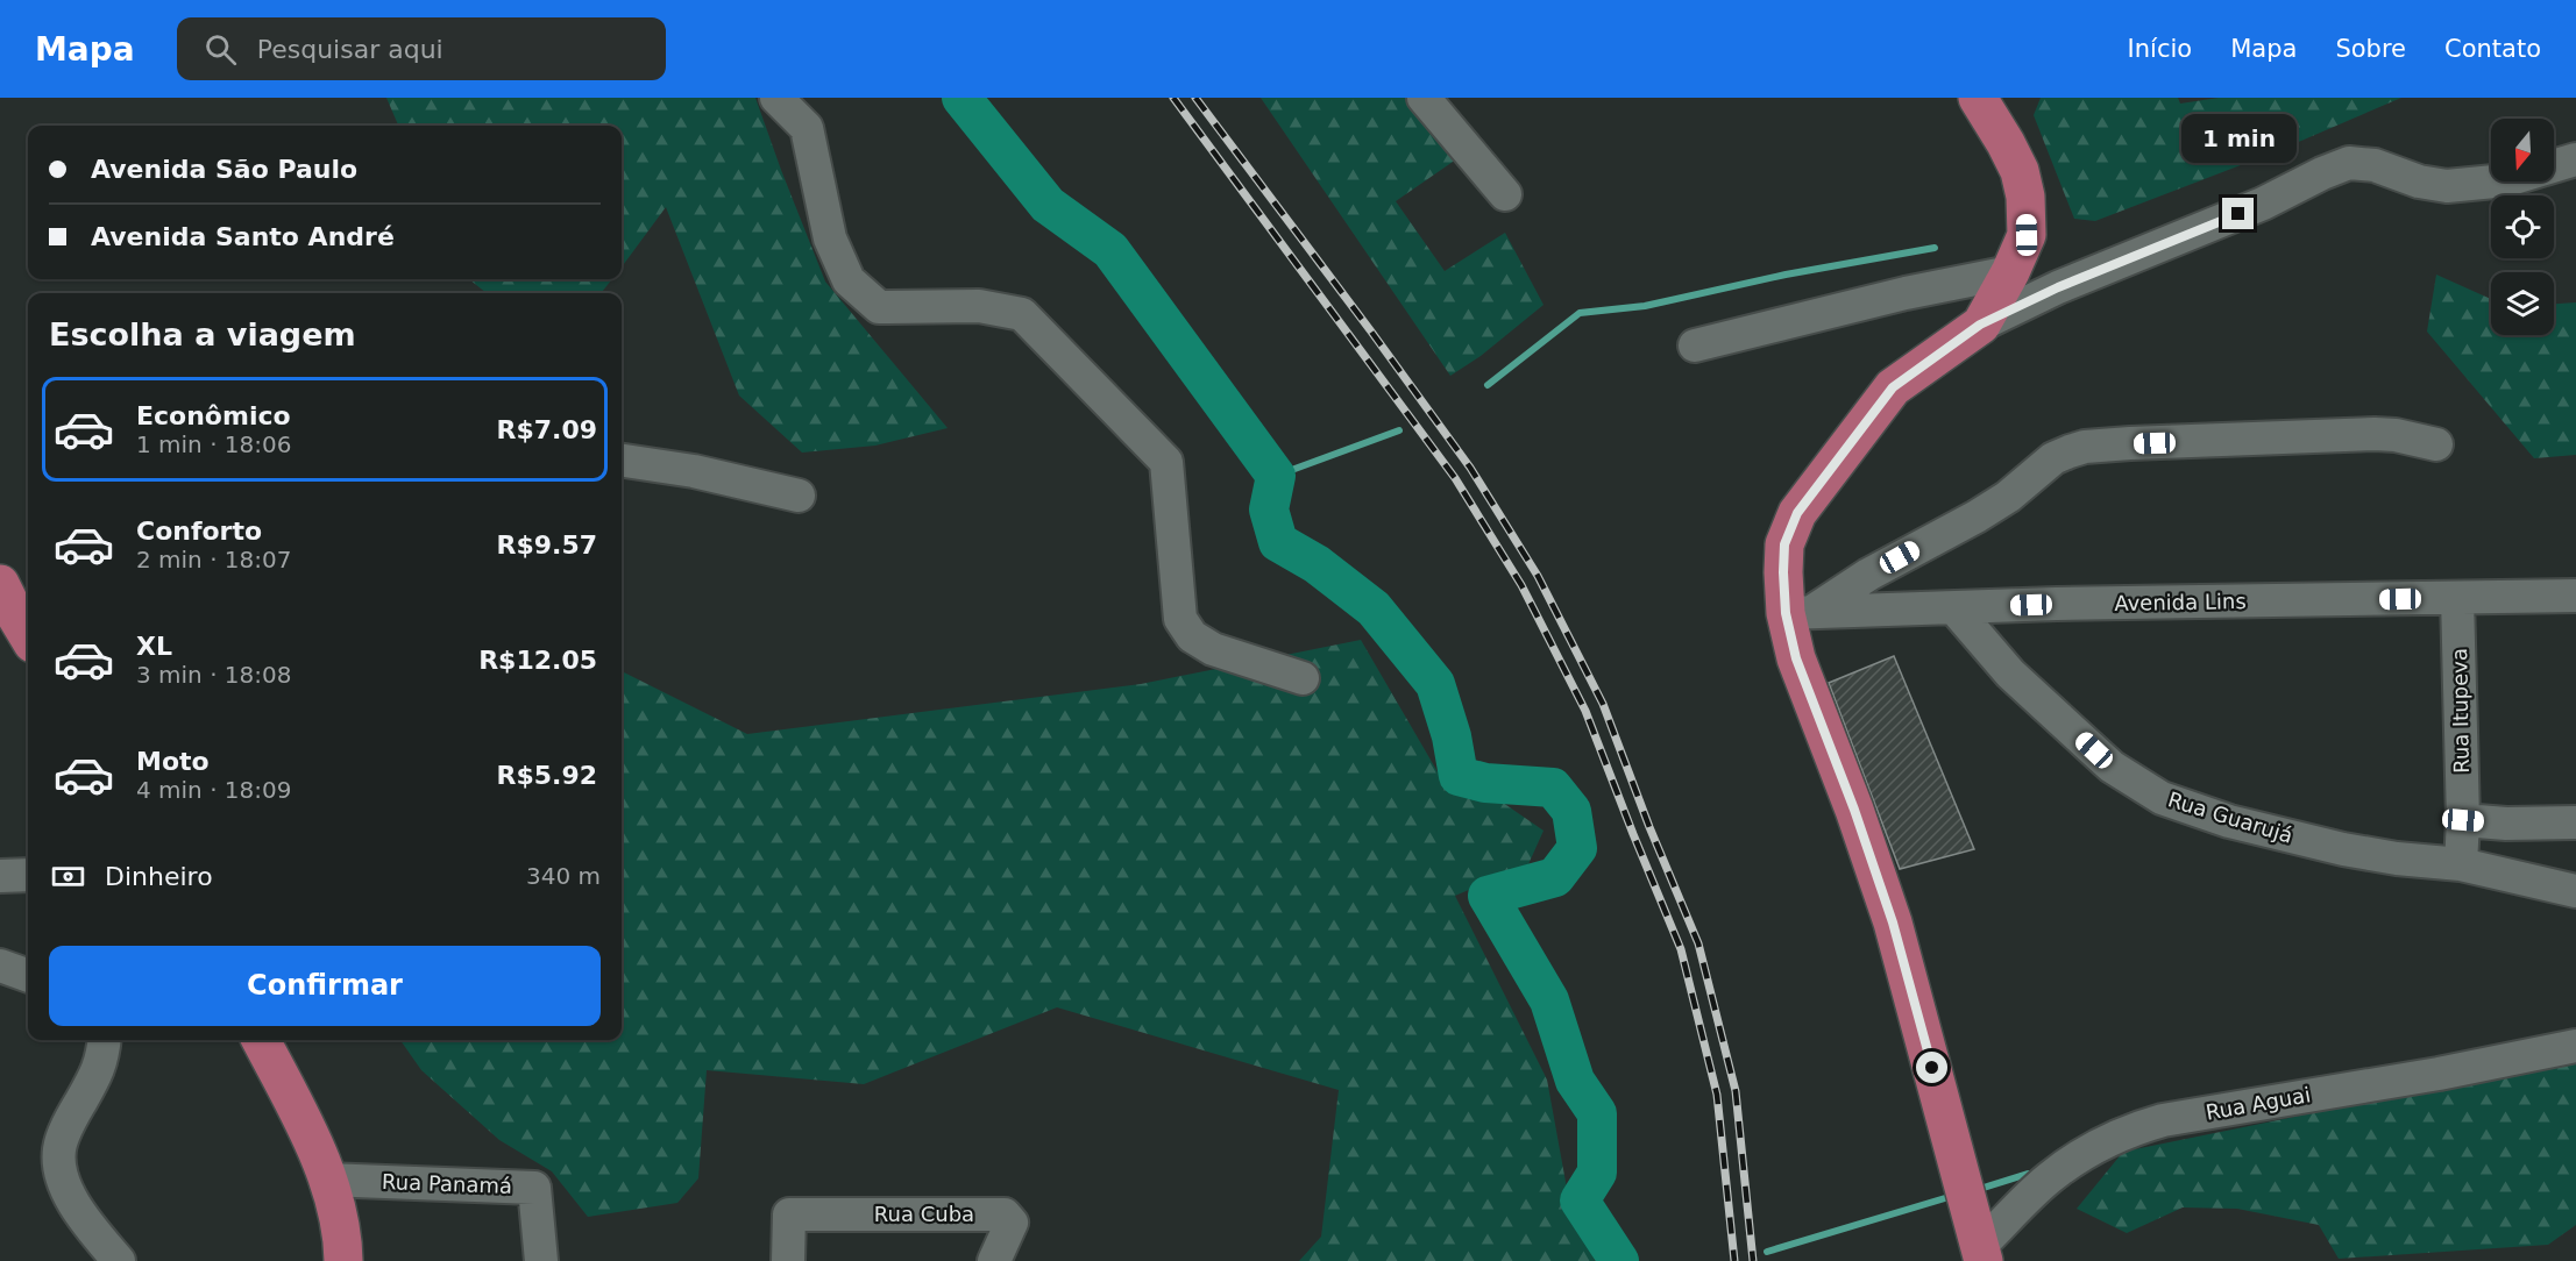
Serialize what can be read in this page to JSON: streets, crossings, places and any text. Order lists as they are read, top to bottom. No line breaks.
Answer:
{"streets":{"street":["Avenida Lins","Rua Itupeva","Rua Guarujá","Rua Aguai","Rua Panamá","Rua Cuba"]},"crossings":[["Avenida Lins","Rua Itupeva"],["Avenida Lins","Rua Guarujá"],["Rua Itupeva","Rua Guarujá"]],"north":"bottom","page":{"header":"Mapa","search":"Pesquisar aqui","nav":["Início","Mapa","Sobre","Contato"],"bubble":"1 min","banner":["Avenida São Paulo","Avenida Santo André"],"heading":"Escolha a viagem","list":[{"name":"Econômico","note":"1 min · 18:06","value":"R$7.09"},{"name":"Conforto","note":"2 min · 18:07","value":"R$9.57"},{"name":"XL","note":"3 min · 18:08","value":"R$12.05"},{"name":"Moto","note":"4 min · 18:09","value":"R$5.92"}],"pay":["Dinheiro","340 m"],"buttons":"Confirmar"}}
